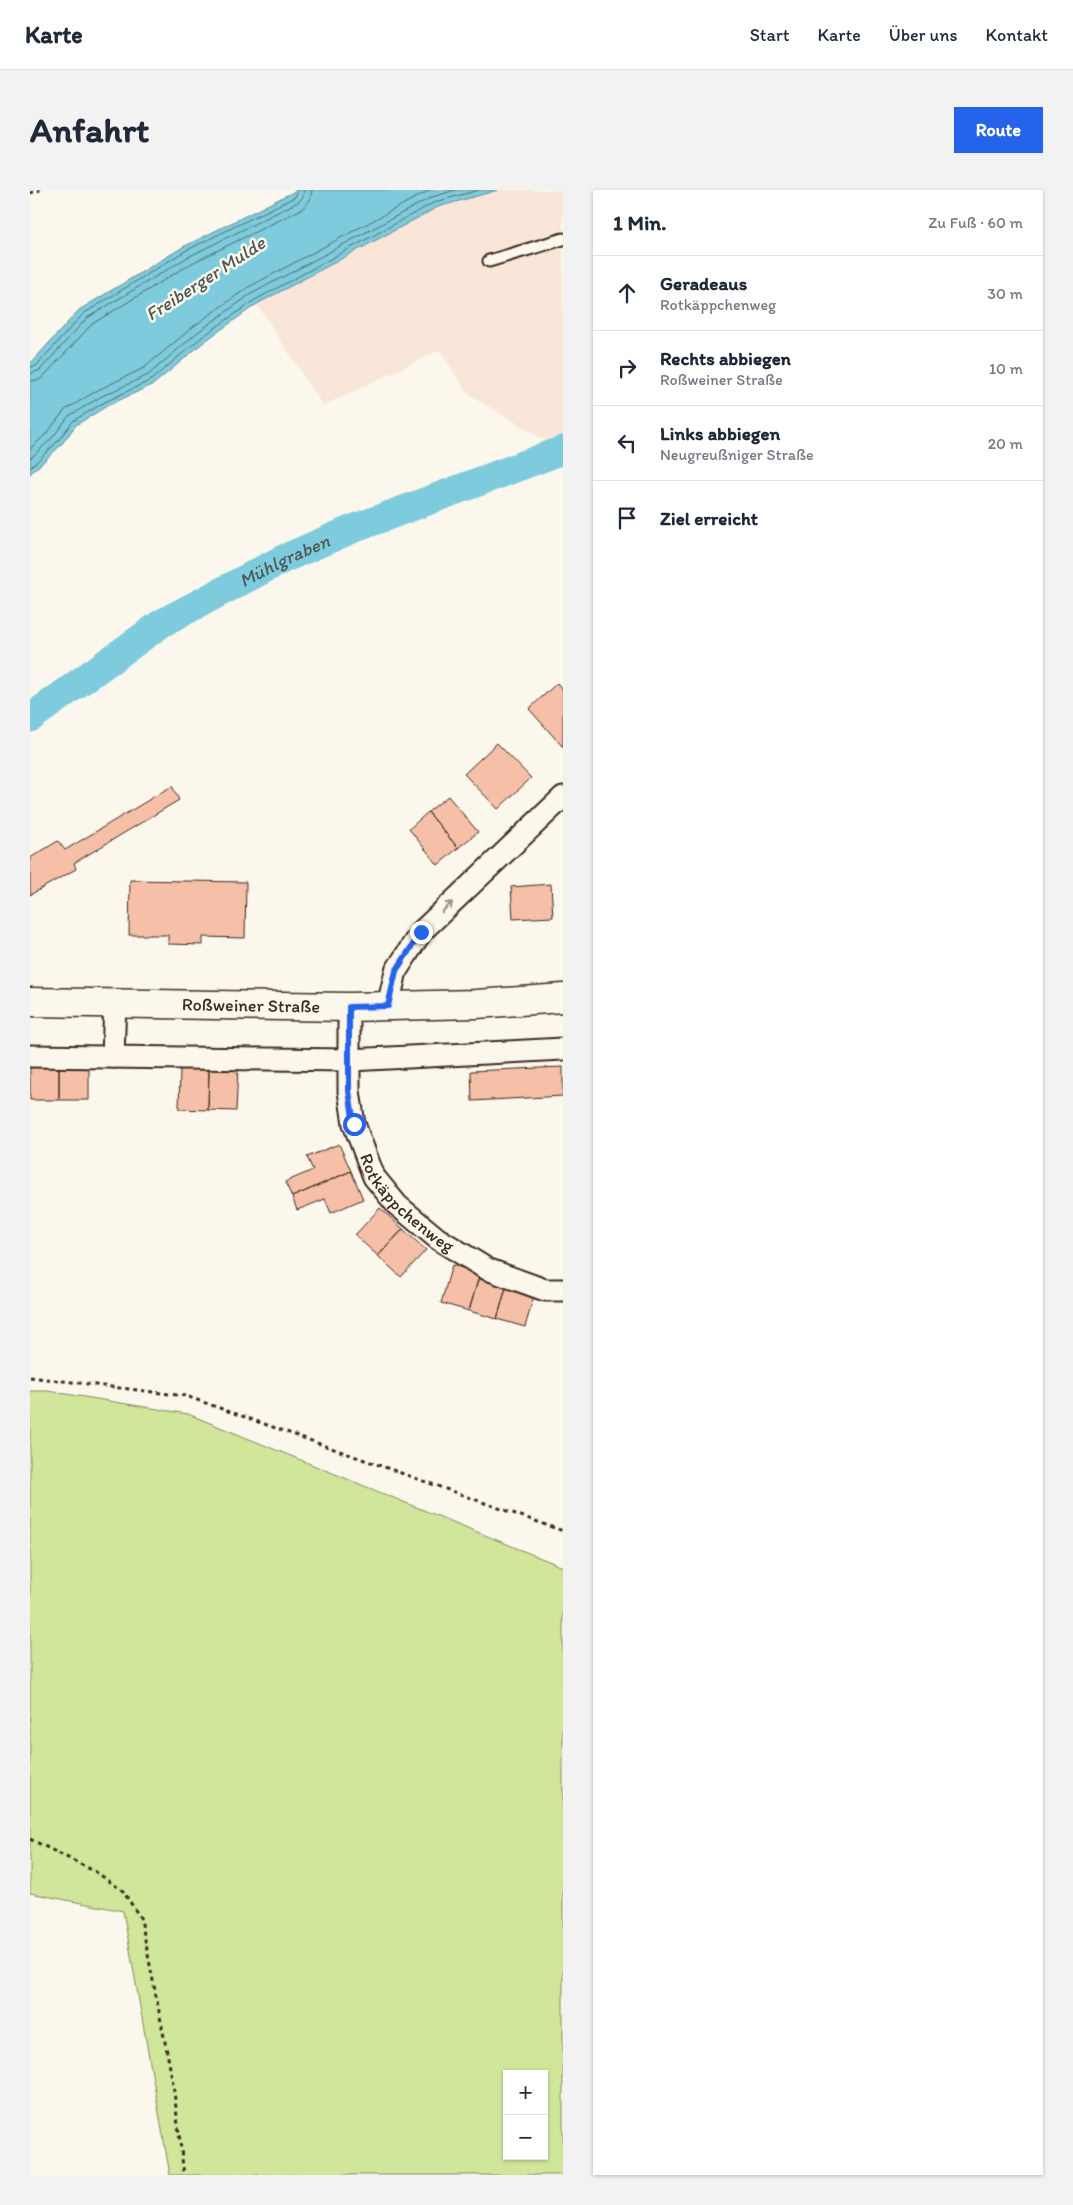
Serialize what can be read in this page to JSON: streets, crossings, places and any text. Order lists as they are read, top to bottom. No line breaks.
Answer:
{"streets":{"main road":["Roßweiner Straße"],"street":["Rotkäppchenweg"]},"crossings":[["Roßweiner Straße","Rotkäppchenweg"]],"water":["Freiberger Mulde","Mühlgraben"],"page":{"header":"Karte","nav":["Start","Karte","Über uns","Kontakt"],"buttons":"Route","title":"Anfahrt","heading":["1 Min.","Zu Fuß · 60 m"],"list":[["Geradeaus","Rotkäppchenweg","30 m"],["Rechts abbiegen","Roßweiner Straße","10 m"],["Links abbiegen","Neugreußniger Straße","20 m"],"Ziel erreicht"],"map_buttons":["+","−"]}}
